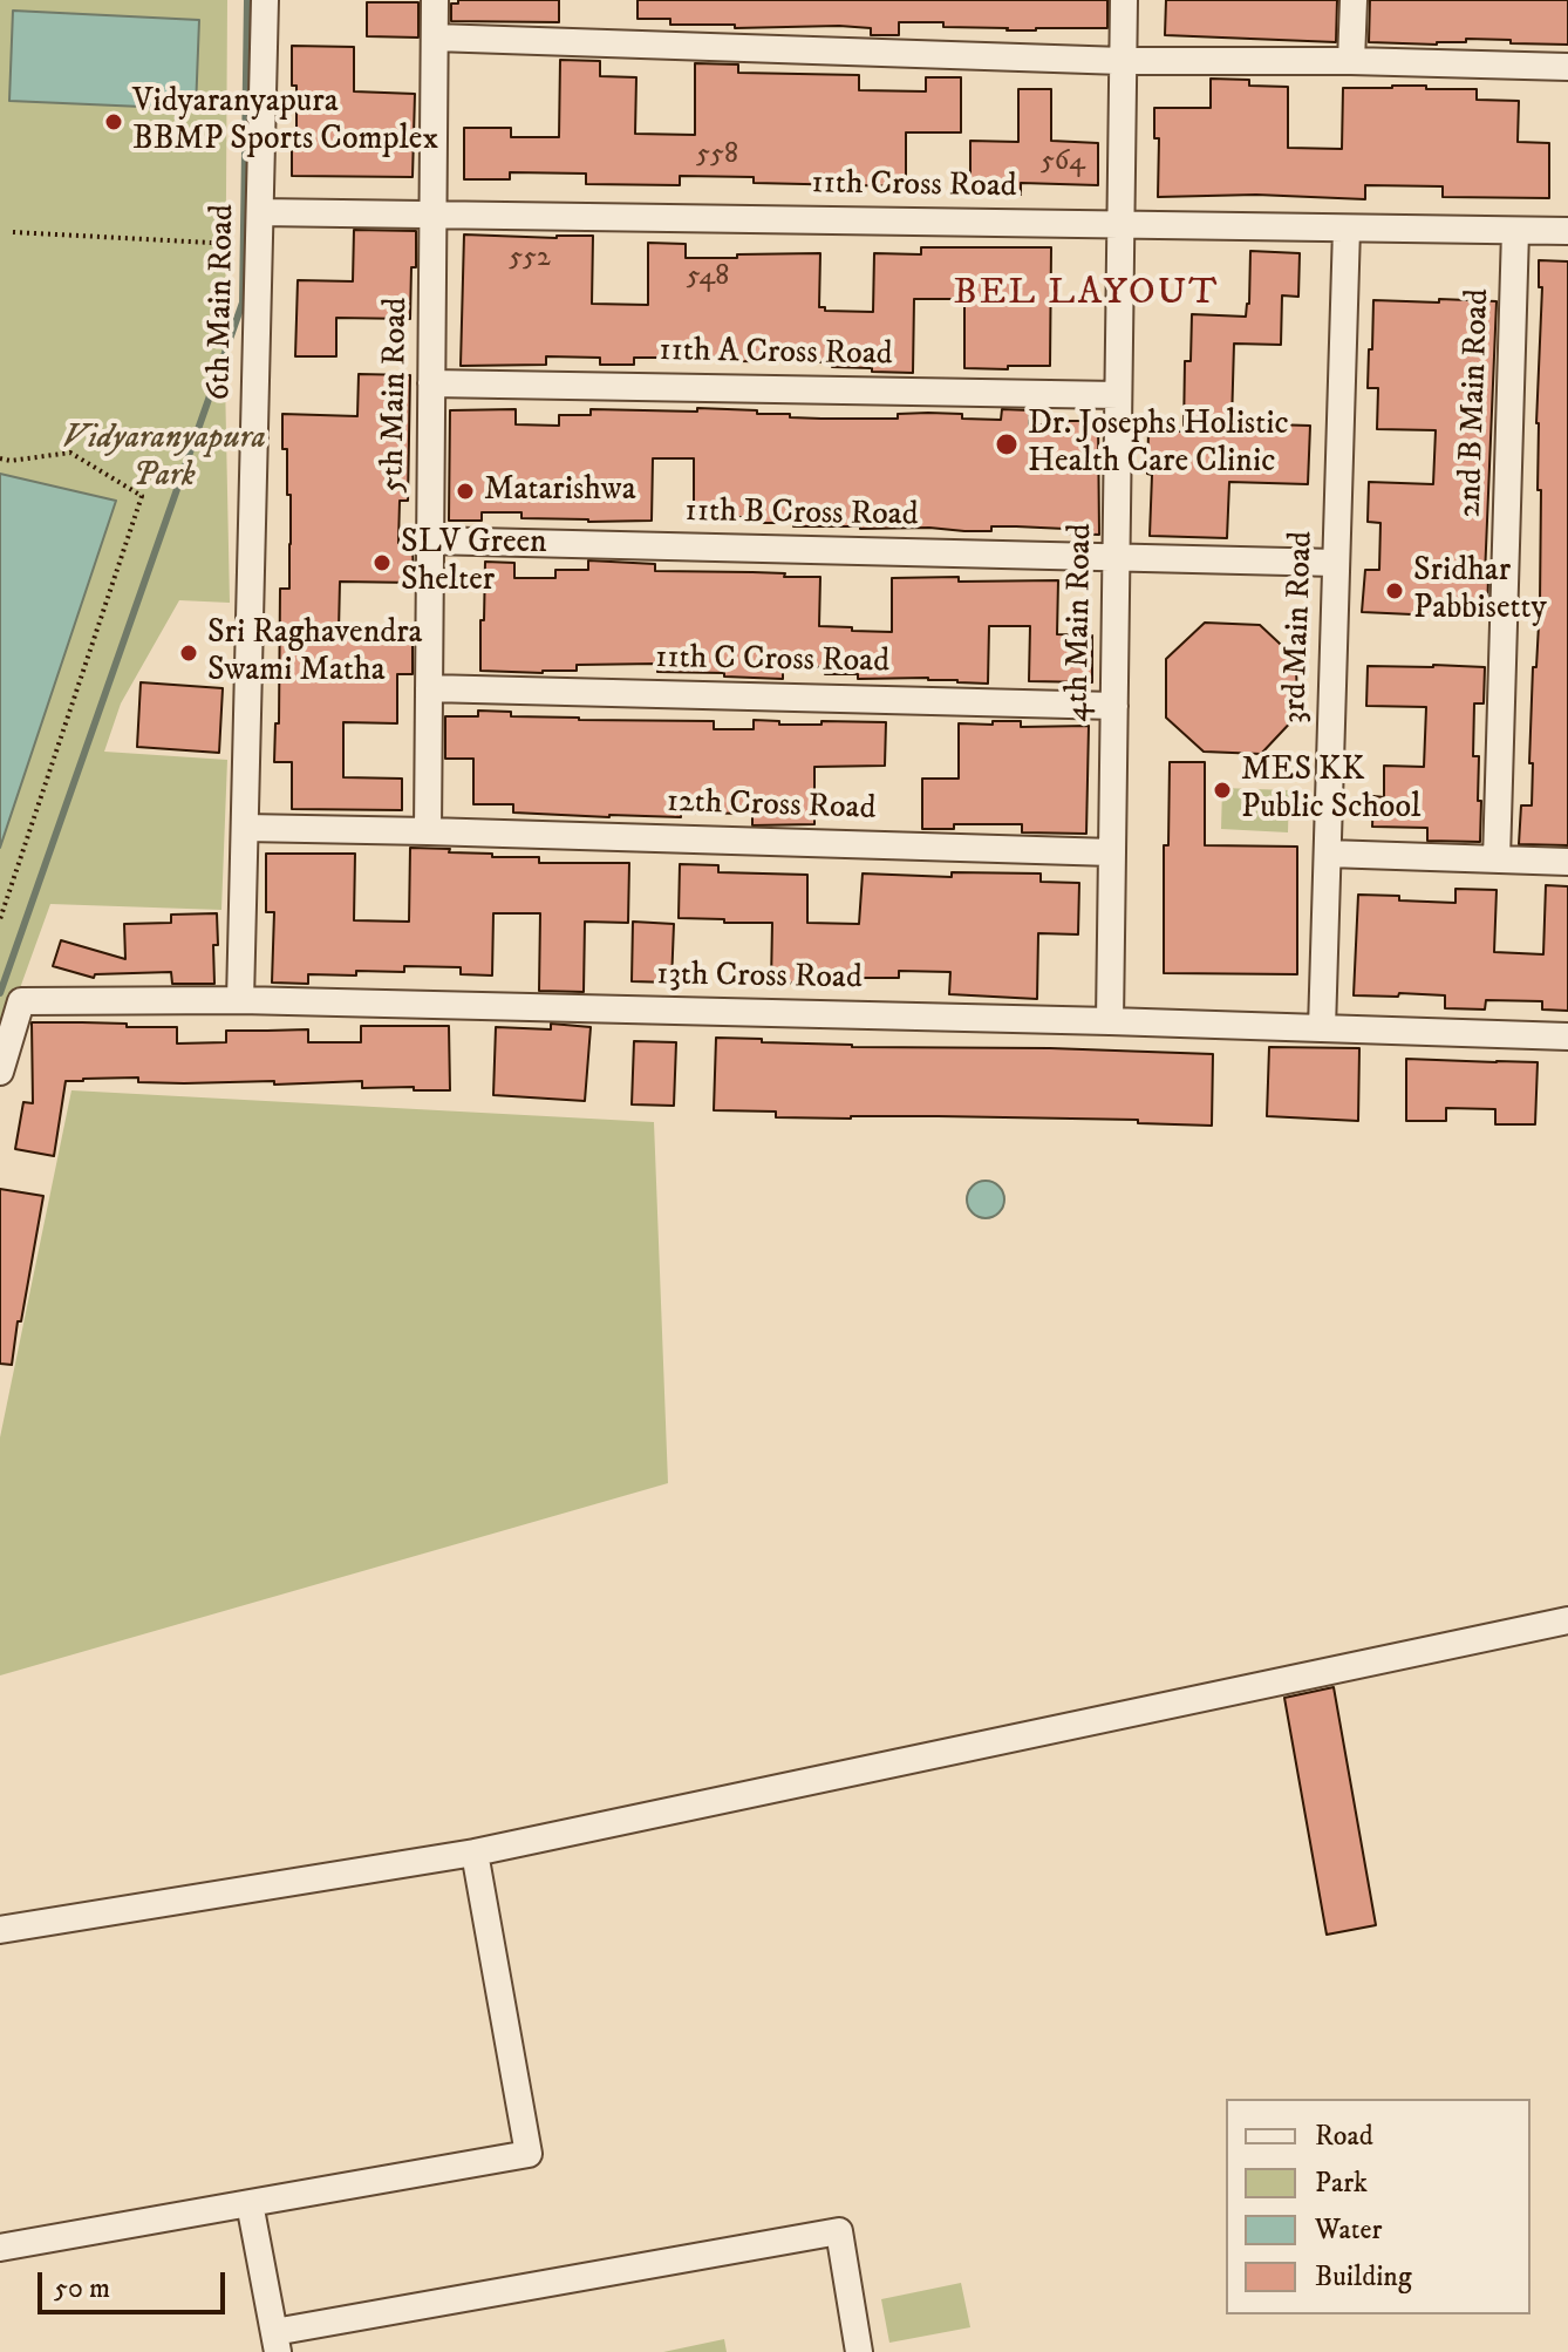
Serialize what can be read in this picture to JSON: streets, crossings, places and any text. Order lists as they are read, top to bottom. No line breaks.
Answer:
{"streets":{"street":["11th Cross Road","6th Main Road","11th A Cross Road","5th Main Road","2nd B Main Road","11th B Cross Road","4th Main Road","3rd Main Road","11th C Cross Road","12th Cross Road","13th Cross Road"]},"crossings":[["11th Cross Road","6th Main Road"],["11th Cross Road","5th Main Road"],["11th Cross Road","2nd B Main Road"],["11th Cross Road","4th Main Road"],["11th Cross Road","3rd Main Road"],["6th Main Road","13th Cross Road"],["11th A Cross Road","5th Main Road"],["11th A Cross Road","4th Main Road"],["5th Main Road","11th B Cross Road"],["5th Main Road","11th C Cross Road"],["5th Main Road","12th Cross Road"],["11th B Cross Road","4th Main Road"],["11th B Cross Road","3rd Main Road"],["4th Main Road","11th C Cross Road"],["4th Main Road","12th Cross Road"],["4th Main Road","13th Cross Road"],["3rd Main Road","13th Cross Road"]],"districts":["BEL LAYOUT"],"parks":["Vidyaranyapura Park"],"places":["Vidyaranyapura BBMP Sports Complex","Dr. Josephs Holistic Health Care Clinic","Matarishwa","SLV Green Shelter","Sridhar Pabbisetty","Sri Raghavendra Swami Matha","MES KK Public School"],"house_numbers":["558","564","552","548"],"legend":["Road","Park","Water","Building"],"scale_bar":"50 m"}
